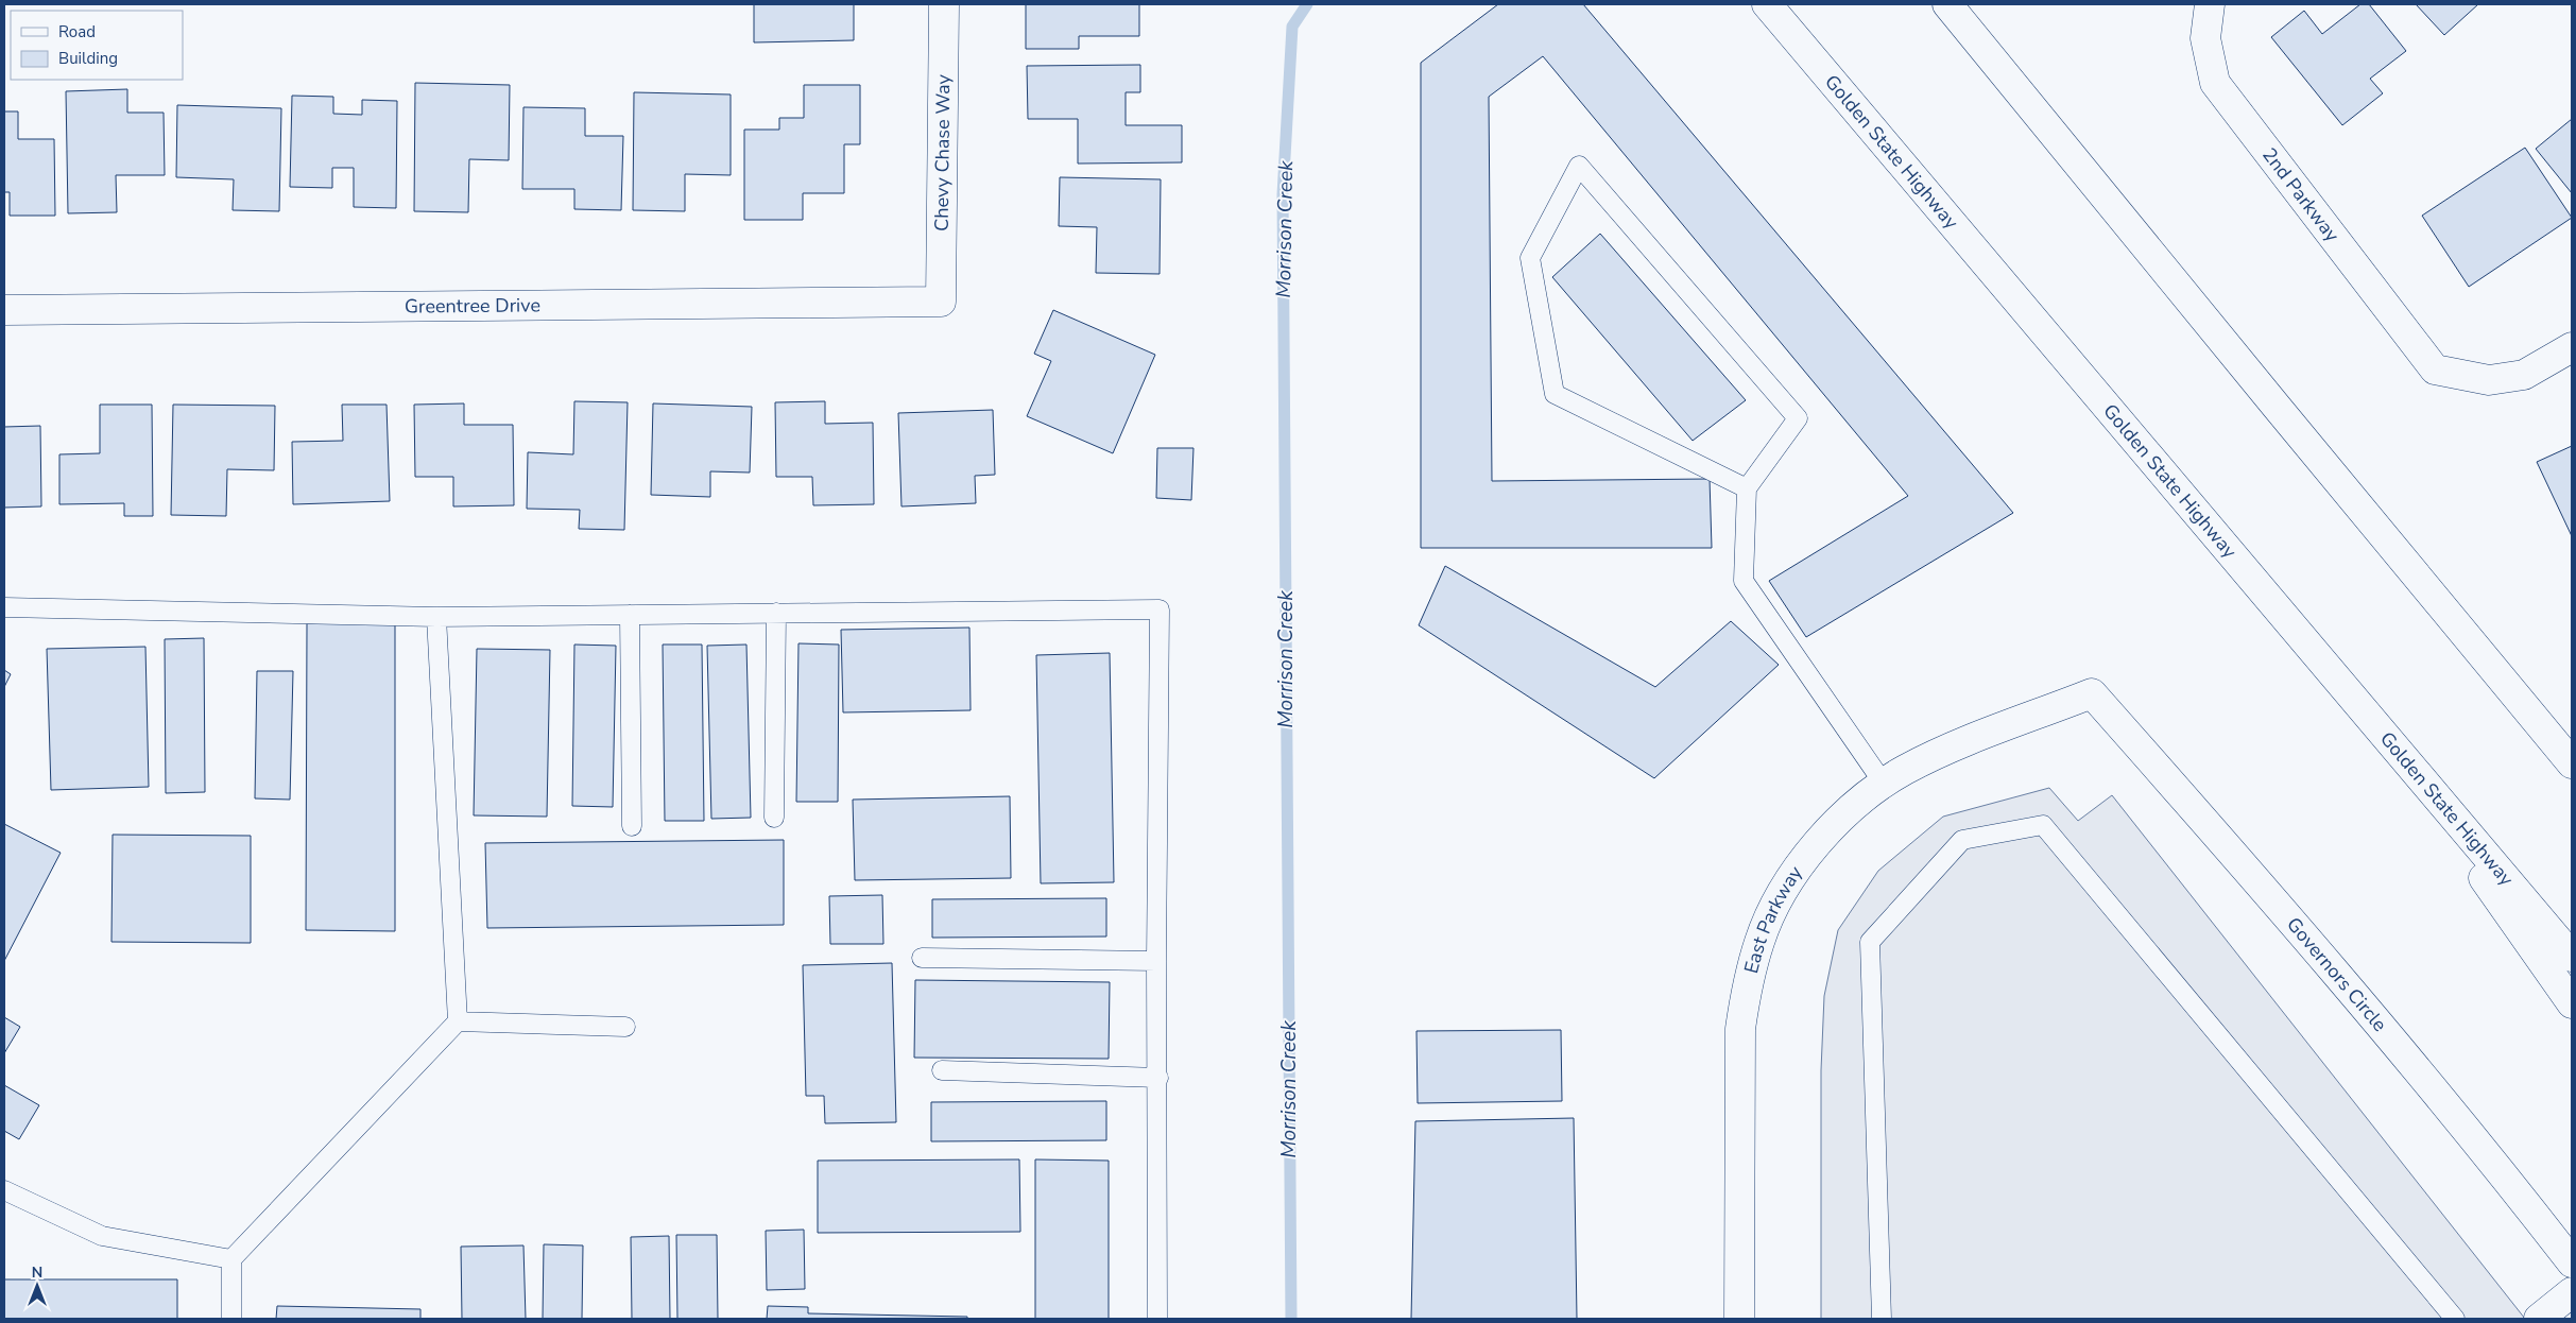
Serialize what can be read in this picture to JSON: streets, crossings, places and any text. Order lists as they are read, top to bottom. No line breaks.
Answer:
{"streets":{"main road":["Golden State Highway","Chevy Chase Way","2nd Parkway","Greentree Drive","East Parkway","Governors Circle"]},"crossings":[["Chevy Chase Way","Greentree Drive"],["East Parkway","Governors Circle"]],"water":["Morrison Creek"],"legend":["Road","Building"],"north":"top"}
